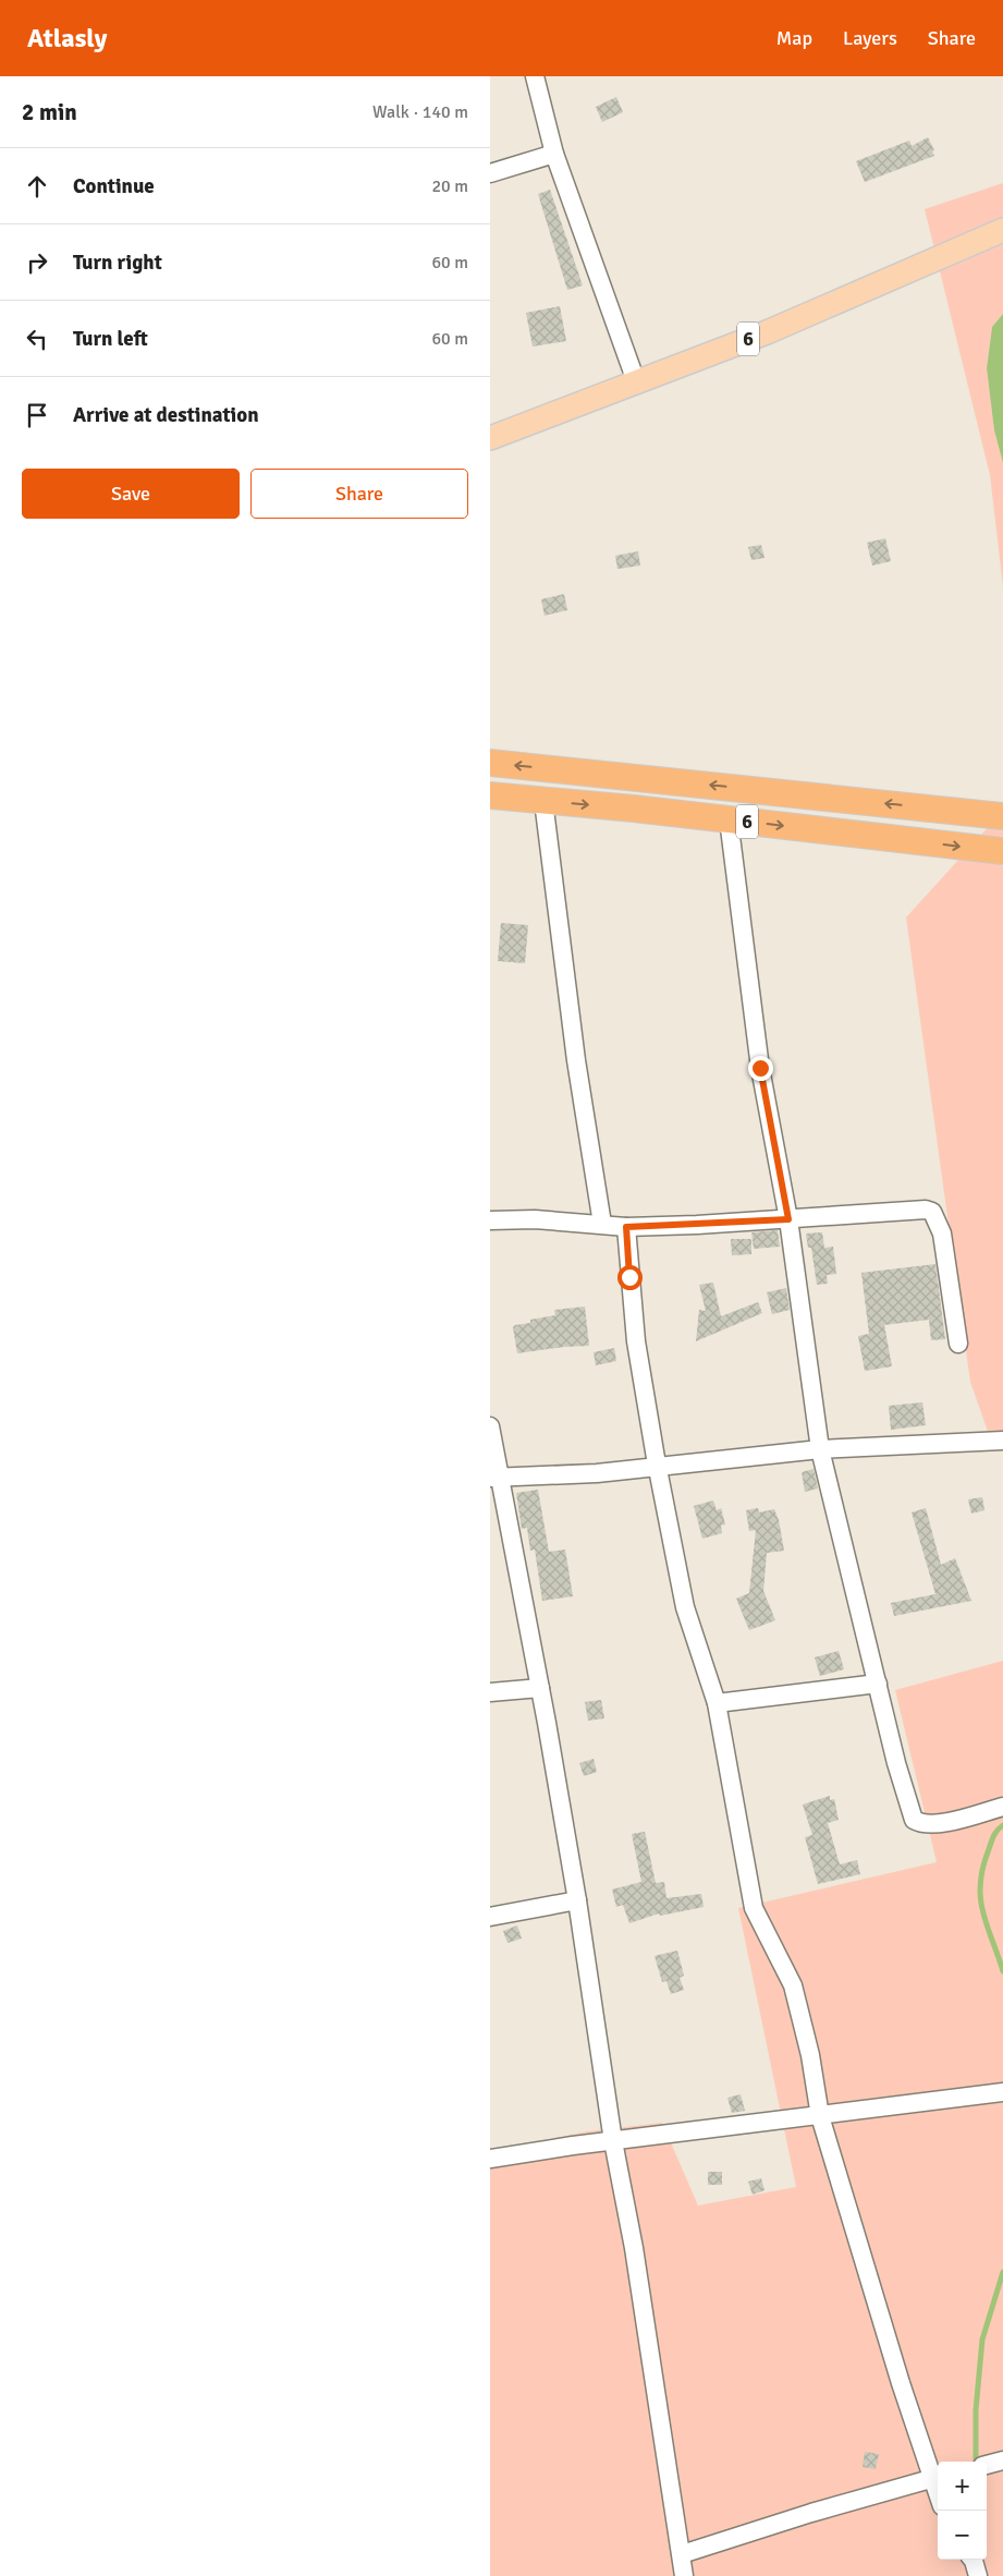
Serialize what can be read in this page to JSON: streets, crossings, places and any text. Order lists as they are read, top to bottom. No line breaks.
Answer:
{"streets":{"highway":["6"]},"page":{"header":"Atlasly","nav":["Map","Layers","Share"],"heading":["2 min","Walk · 140 m"],"list":[["Continue","20 m"],["Turn right","60 m"],["Turn left","60 m"],"Arrive at destination"],"buttons":["Save","Share"],"map_buttons":["+","−"]}}
